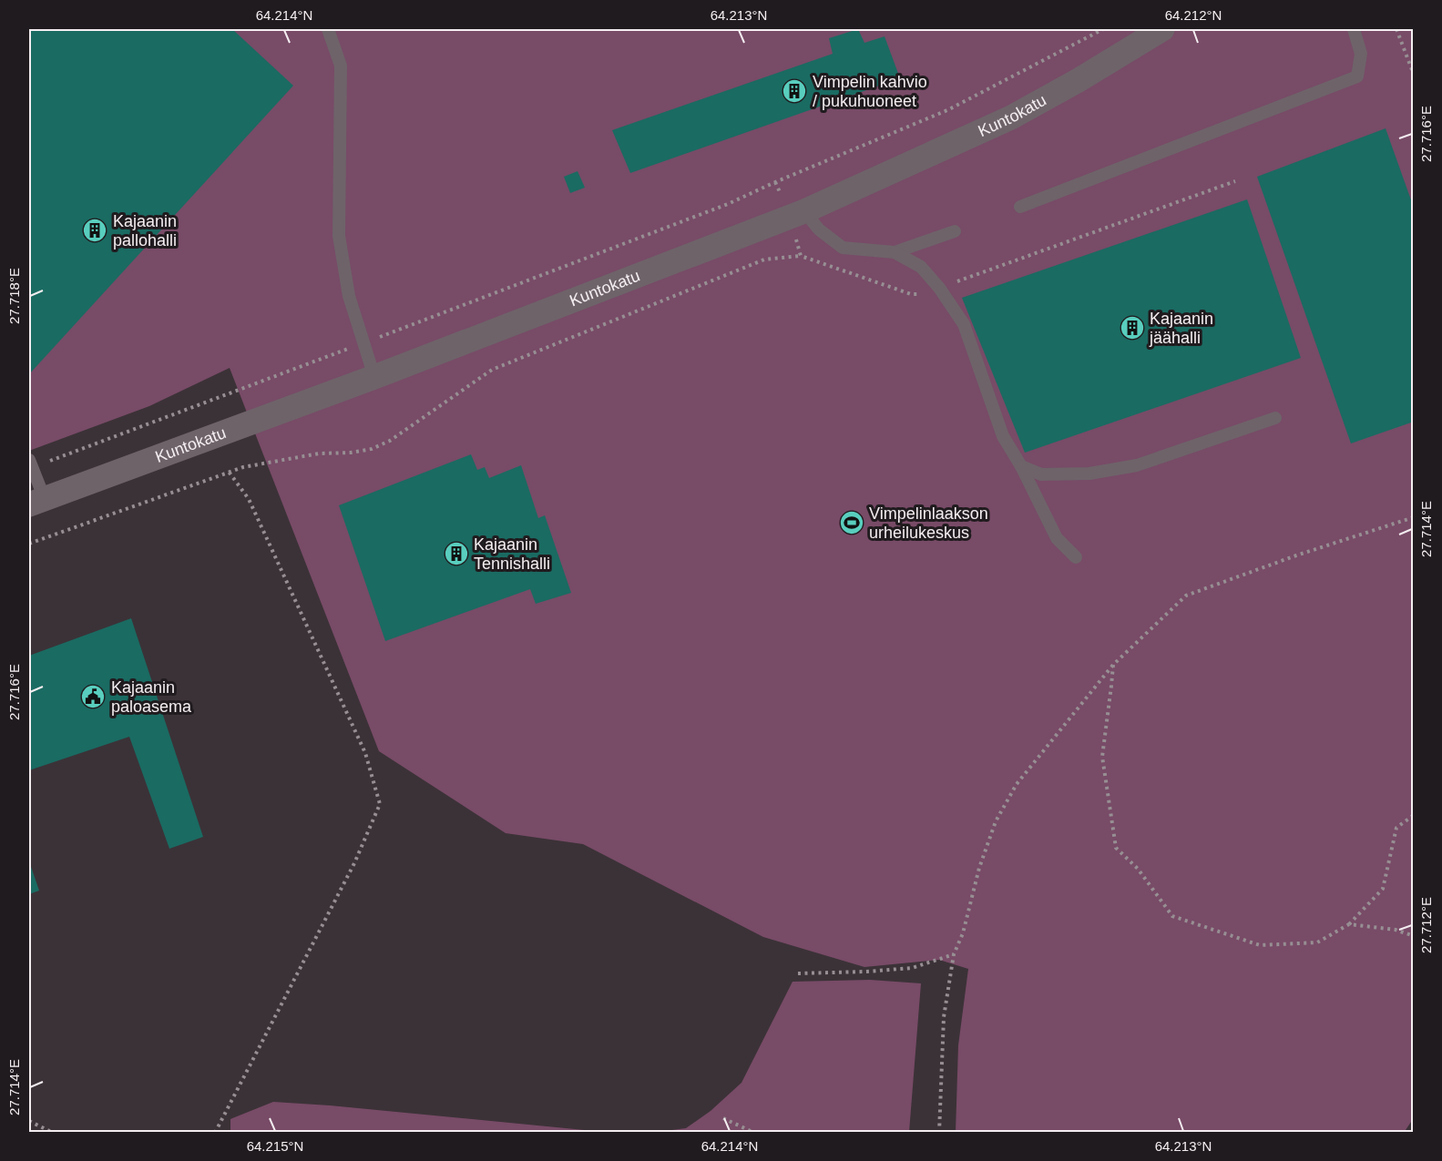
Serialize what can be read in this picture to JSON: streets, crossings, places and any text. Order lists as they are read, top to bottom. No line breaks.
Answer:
{"streets":{"street":["Kuntokatu"]},"places":{"building":["Vimpelin kahvio / pukuhuoneet","Kajaanin pallohalli","Kajaanin jäähalli","Kajaanin Tennishalli"],"sports":["Vimpelinlaakson urheilukeskus"],"public building":["Kajaanin paloasema"]},"coordinates":["64.214°N","64.213°N","64.212°N","27.716°E","27.718°E","27.714°E","27.712°E","64.215°N"]}
